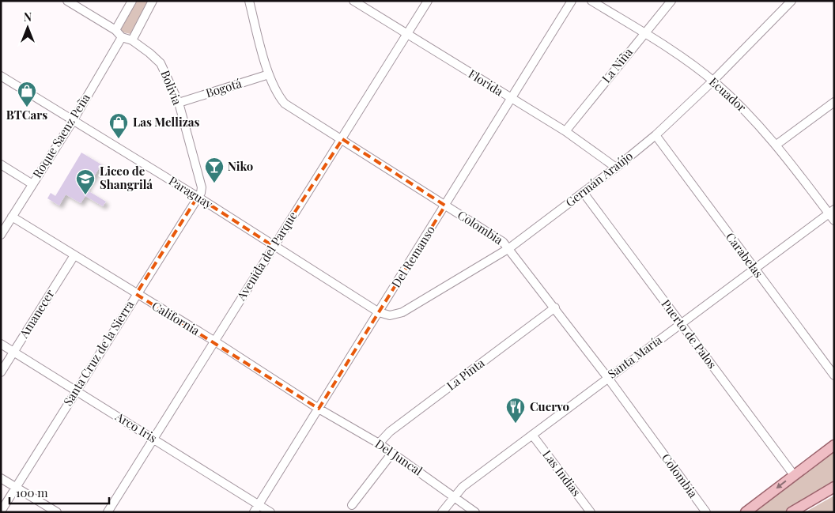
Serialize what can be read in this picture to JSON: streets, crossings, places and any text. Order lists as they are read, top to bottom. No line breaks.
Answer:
{"streets":{"street":["La Niña","Florida","Bolivia","Bogotá","Ecuador","Roque Saenz Peña","Germán Araújo","Paraguay","Colombia","Carabelas","Avenida del Parque","Del Remanso","Amanecer","California","Puerto de Palos","Santa Cruz de la Sierra","Santa María","La Pinta","Arco Iris","Del Juncal","Las Indias"]},"crossings":[["La Niña","Florida"],["La Niña","Ecuador"],["Florida","Germán Araújo"],["Florida","Avenida del Parque"],["Florida","Del Remanso"],["Bolivia","Bogotá"],["Bolivia","Roque Saenz Peña"],["Bolivia","Paraguay"],["Bolivia","Santa Cruz de la Sierra"],["Bogotá","Colombia"],["Ecuador","Germán Araújo"],["Ecuador","Santa María"],["Roque Saenz Peña","Paraguay"],["Roque Saenz Peña","California"],["Germán Araújo","Paraguay"],["Germán Araújo","Colombia"],["Germán Araújo","Carabelas"],["Germán Araújo","Del Remanso"],["Germán Araújo","Puerto de Palos"],["Paraguay","Avenida del Parque"],["Paraguay","Del Remanso"],["Paraguay","Santa Cruz de la Sierra"],["Colombia","Avenida del Parque"],["Colombia","Del Remanso"],["Colombia","Santa María"],["Colombia","La Pinta"],["Carabelas","Santa María"],["Avenida del Parque","California"],["Avenida del Parque","Arco Iris"],["Del Remanso","California"],["Del Remanso","Arco Iris"],["Del Remanso","Del Juncal"],["Amanecer","California"],["Amanecer","Arco Iris"],["California","Santa Cruz de la Sierra"],["California","Del Juncal"],["Puerto de Palos","Santa María"],["Santa Cruz de la Sierra","Arco Iris"],["Santa María","Del Juncal"],["Santa María","Las Indias"],["La Pinta","Del Juncal"]],"places":{"shop":["BTCars","Las Mellizas"],"bar":["Niko"],"school or university":["Liceo de Shangrilá"],"restaurant":["Cuervo"]},"scale_bar":"100 m","north":"top"}
